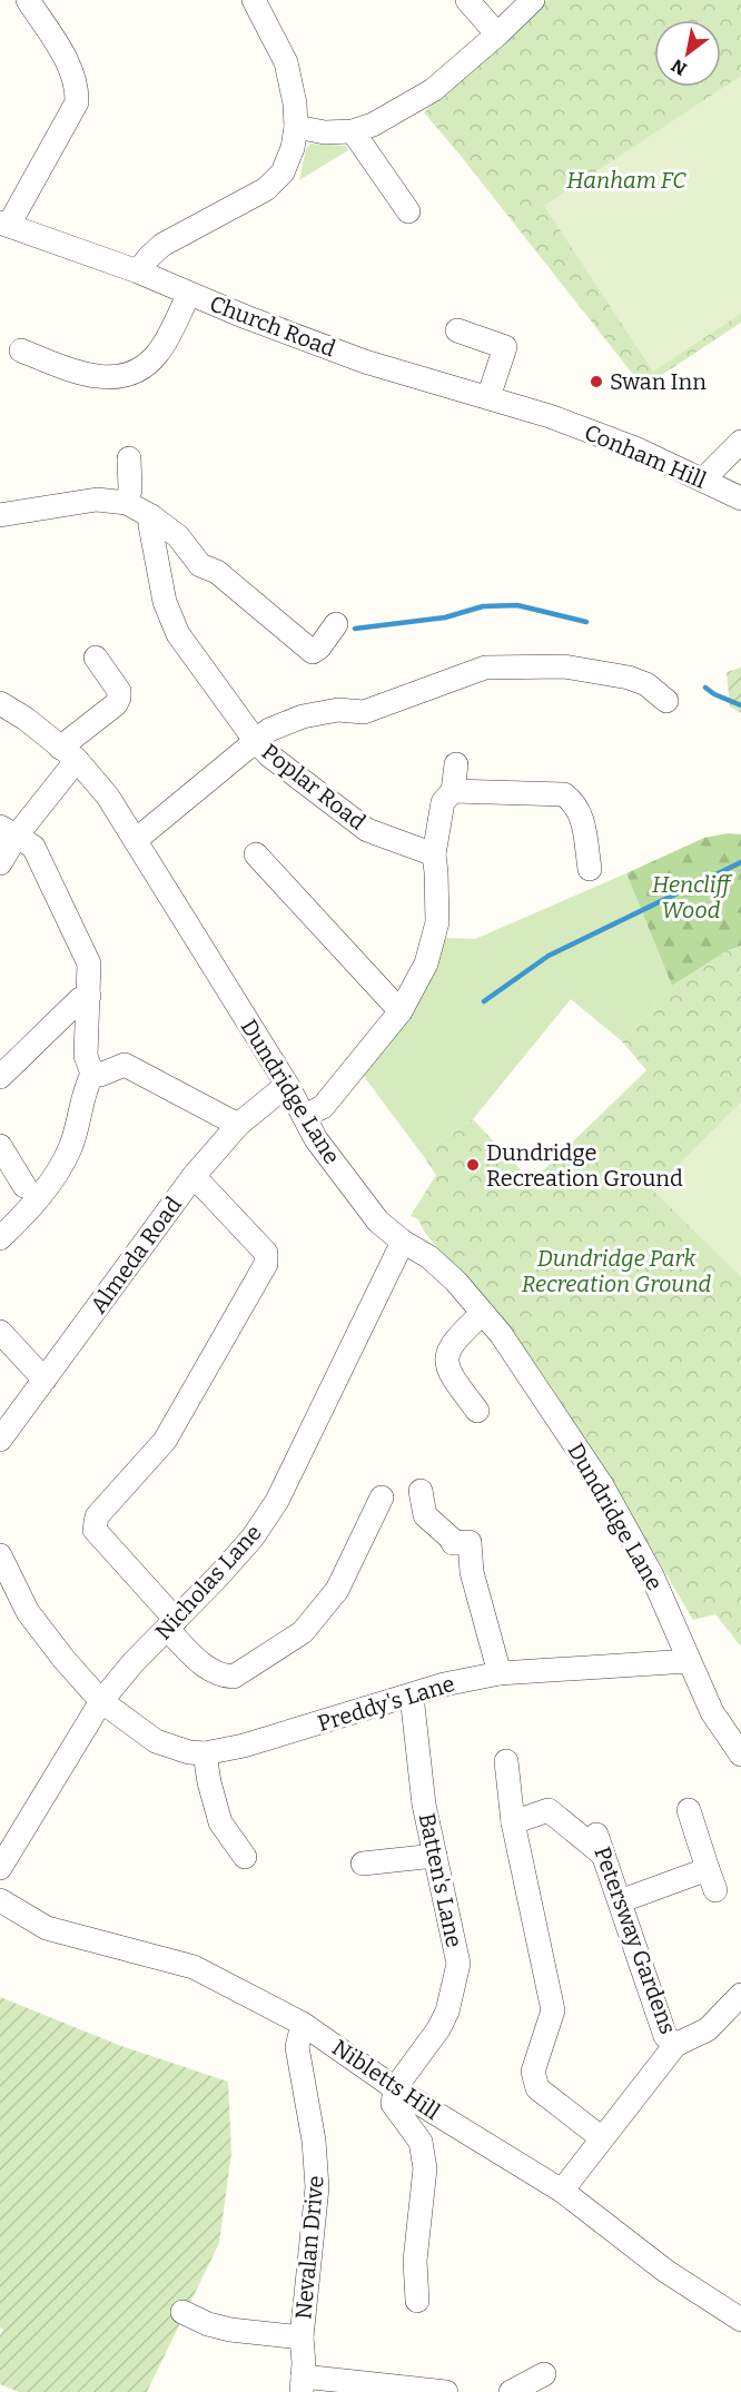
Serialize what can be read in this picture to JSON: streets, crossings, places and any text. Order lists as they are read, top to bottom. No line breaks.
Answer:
{"streets":{"street":["Church Road","Conham Hill","Poplar Road","Dundridge Lane","Almeda Road","Nicholas Lane","Preddy's Lane","Batten's Lane","Petersway Gardens","Nibletts Hill","Nevalan Drive"]},"crossings":[["Church Road","Conham Hill"],["Dundridge Lane","Almeda Road"],["Dundridge Lane","Nicholas Lane"],["Dundridge Lane","Preddy's Lane"],["Nicholas Lane","Preddy's Lane"],["Preddy's Lane","Batten's Lane"],["Batten's Lane","Nibletts Hill"],["Nibletts Hill","Nevalan Drive"]],"parks":["Hanham FC","Hencliff Wood","Dundridge Park Recreation Ground"],"places":["Swan Inn","Dundridge Recreation Ground"],"north":"bottom left"}
